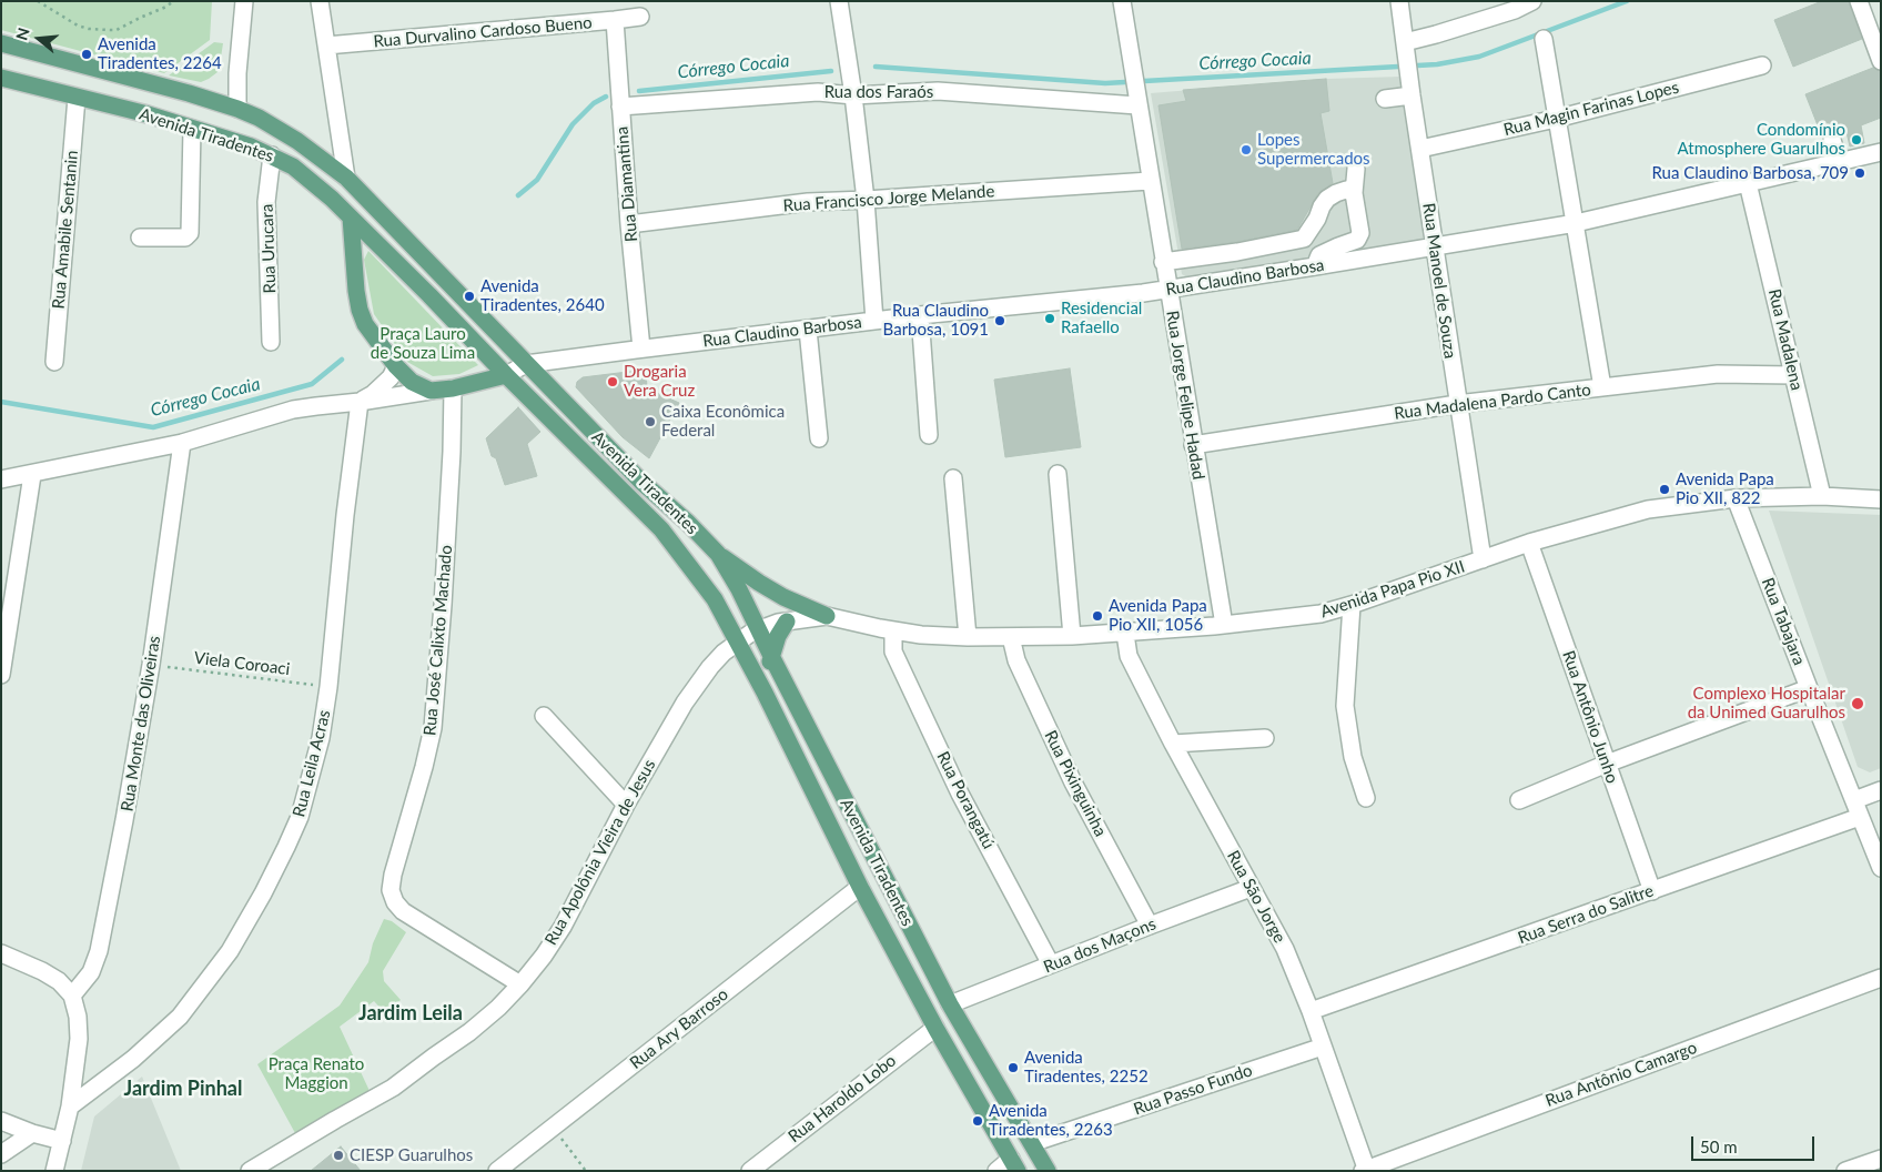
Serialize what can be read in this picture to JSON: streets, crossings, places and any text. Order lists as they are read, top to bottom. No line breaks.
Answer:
{"streets":{"main road":["Avenida Tiradentes"],"street":["Rua Durvalino Cardoso Bueno","Rua dos Faraós","Rua Magin Farinas Lopes","Rua Diamantina","Rua Francisco Jorge Melande","Rua Amabile Sentanin","Rua Urucara","Rua Claudino Barbosa","Rua Manoel de Souza","Rua Madalena","Rua Jorge Felipe Hadad","Rua Madalena Pardo Canto","Avenida Papa Pio XII","Rua Tabajara","Rua José Calixto Machado","Rua Antônio Junho","Rua Monte das Oliveiras","Rua Leila Acras","Rua Pixinguinha","Rua Porangatú","Rua Apolônia Vieira de Jesus","Rua São Jorge","Rua Serra do Salitre","Rua dos Maçons","Rua Ary Barroso","Rua Antônio Camargo","Rua Passo Fundo","Rua Haroldo Lobo"],"path":["Viela Coroaci"]},"crossings":[["Rua Durvalino Cardoso Bueno","Rua Diamantina"],["Rua dos Faraós","Rua Diamantina"],["Rua dos Faraós","Rua Jorge Felipe Hadad"],["Rua Magin Farinas Lopes","Rua Manoel de Souza"],["Avenida Tiradentes","Rua Amabile Sentanin"],["Avenida Tiradentes","Rua Urucara"],["Avenida Tiradentes","Rua Claudino Barbosa"],["Avenida Tiradentes","Avenida Papa Pio XII"],["Avenida Tiradentes","Rua Apolônia Vieira de Jesus"],["Avenida Tiradentes","Rua dos Maçons"],["Avenida Tiradentes","Rua Ary Barroso"],["Avenida Tiradentes","Rua Passo Fundo"],["Avenida Tiradentes","Rua Haroldo Lobo"],["Rua Diamantina","Rua Francisco Jorge Melande"],["Rua Diamantina","Rua Claudino Barbosa"],["Rua Francisco Jorge Melande","Rua Jorge Felipe Hadad"],["Rua Claudino Barbosa","Rua Manoel de Souza"],["Rua Claudino Barbosa","Rua Madalena"],["Rua Claudino Barbosa","Rua Jorge Felipe Hadad"],["Rua Manoel de Souza","Rua Madalena Pardo Canto"],["Rua Manoel de Souza","Avenida Papa Pio XII"],["Rua Madalena","Rua Madalena Pardo Canto"],["Rua Madalena","Avenida Papa Pio XII"],["Rua Jorge Felipe Hadad","Rua Madalena Pardo Canto"],["Rua Jorge Felipe Hadad","Avenida Papa Pio XII"],["Avenida Papa Pio XII","Rua Tabajara"],["Avenida Papa Pio XII","Rua Antônio Junho"],["Avenida Papa Pio XII","Rua Pixinguinha"],["Avenida Papa Pio XII","Rua Porangatú"],["Avenida Papa Pio XII","Rua Apolônia Vieira de Jesus"],["Avenida Papa Pio XII","Rua São Jorge"],["Rua Tabajara","Rua Serra do Salitre"],["Rua José Calixto Machado","Rua Apolônia Vieira de Jesus"],["Viela Coroaci","Rua Monte das Oliveiras"],["Viela Coroaci","Rua Leila Acras"],["Rua Antônio Junho","Rua Serra do Salitre"],["Rua Pixinguinha","Rua dos Maçons"],["Rua Porangatú","Rua dos Maçons"],["Rua São Jorge","Rua Serra do Salitre"],["Rua São Jorge","Rua dos Maçons"],["Rua São Jorge","Rua Antônio Camargo"],["Rua São Jorge","Rua Passo Fundo"]],"districts":["Jardim Leila","Jardim Pinhal"],"water":["Córrego Cocaia"],"parks":["Praça Lauro de Souza Lima","Praça Renato Maggion"],"places":["Avenida Tiradentes, 2264","Condomínio Atmosphere Guarulhos","Lopes Supermercados","Rua Claudino Barbosa, 709","Avenida Tiradentes, 2640","Residencial Rafaello","Rua Claudino Barbosa, 1091","Drogaria Vera Cruz","Caixa Econômica Federal","Avenida Papa Pio XII, 822","Avenida Papa Pio XII, 1056","Complexo Hospitalar da Unimed Guarulhos","Avenida Tiradentes, 2252","Avenida Tiradentes, 2263","CIESP Guarulhos"],"scale_bar":"50 m","north":"left"}
